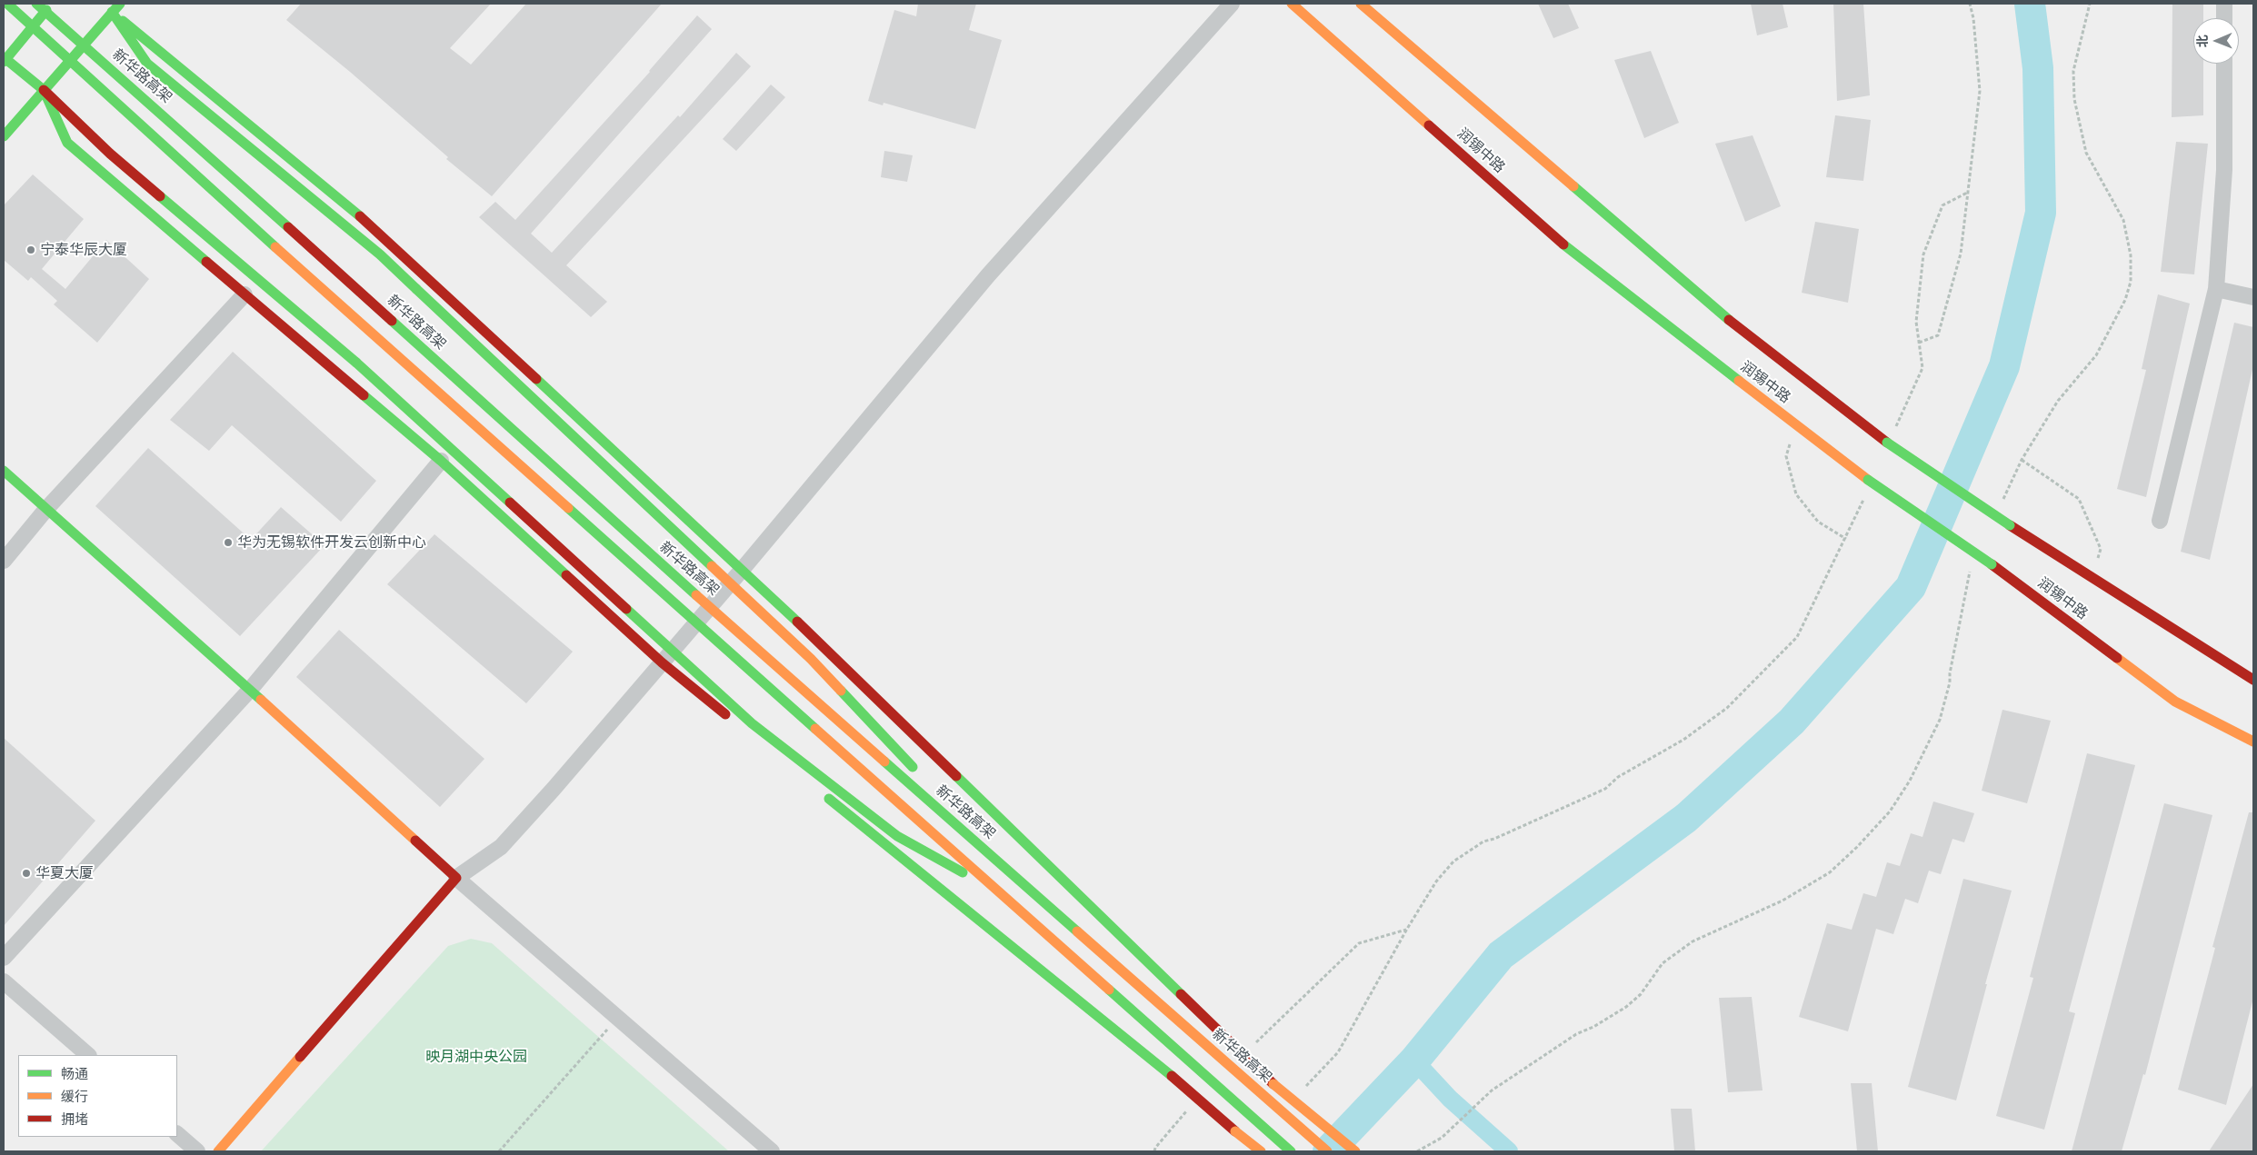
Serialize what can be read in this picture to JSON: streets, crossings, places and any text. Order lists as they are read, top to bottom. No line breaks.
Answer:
{"streets":{"main road":["新华路高架","润锡中路"]},"parks":["映月湖中央公园"],"places":["宁泰华辰大厦","华为无锡软件开发云创新中心","华夏大厦"],"legend":["畅通","缓行","拥堵"],"north":"left"}
